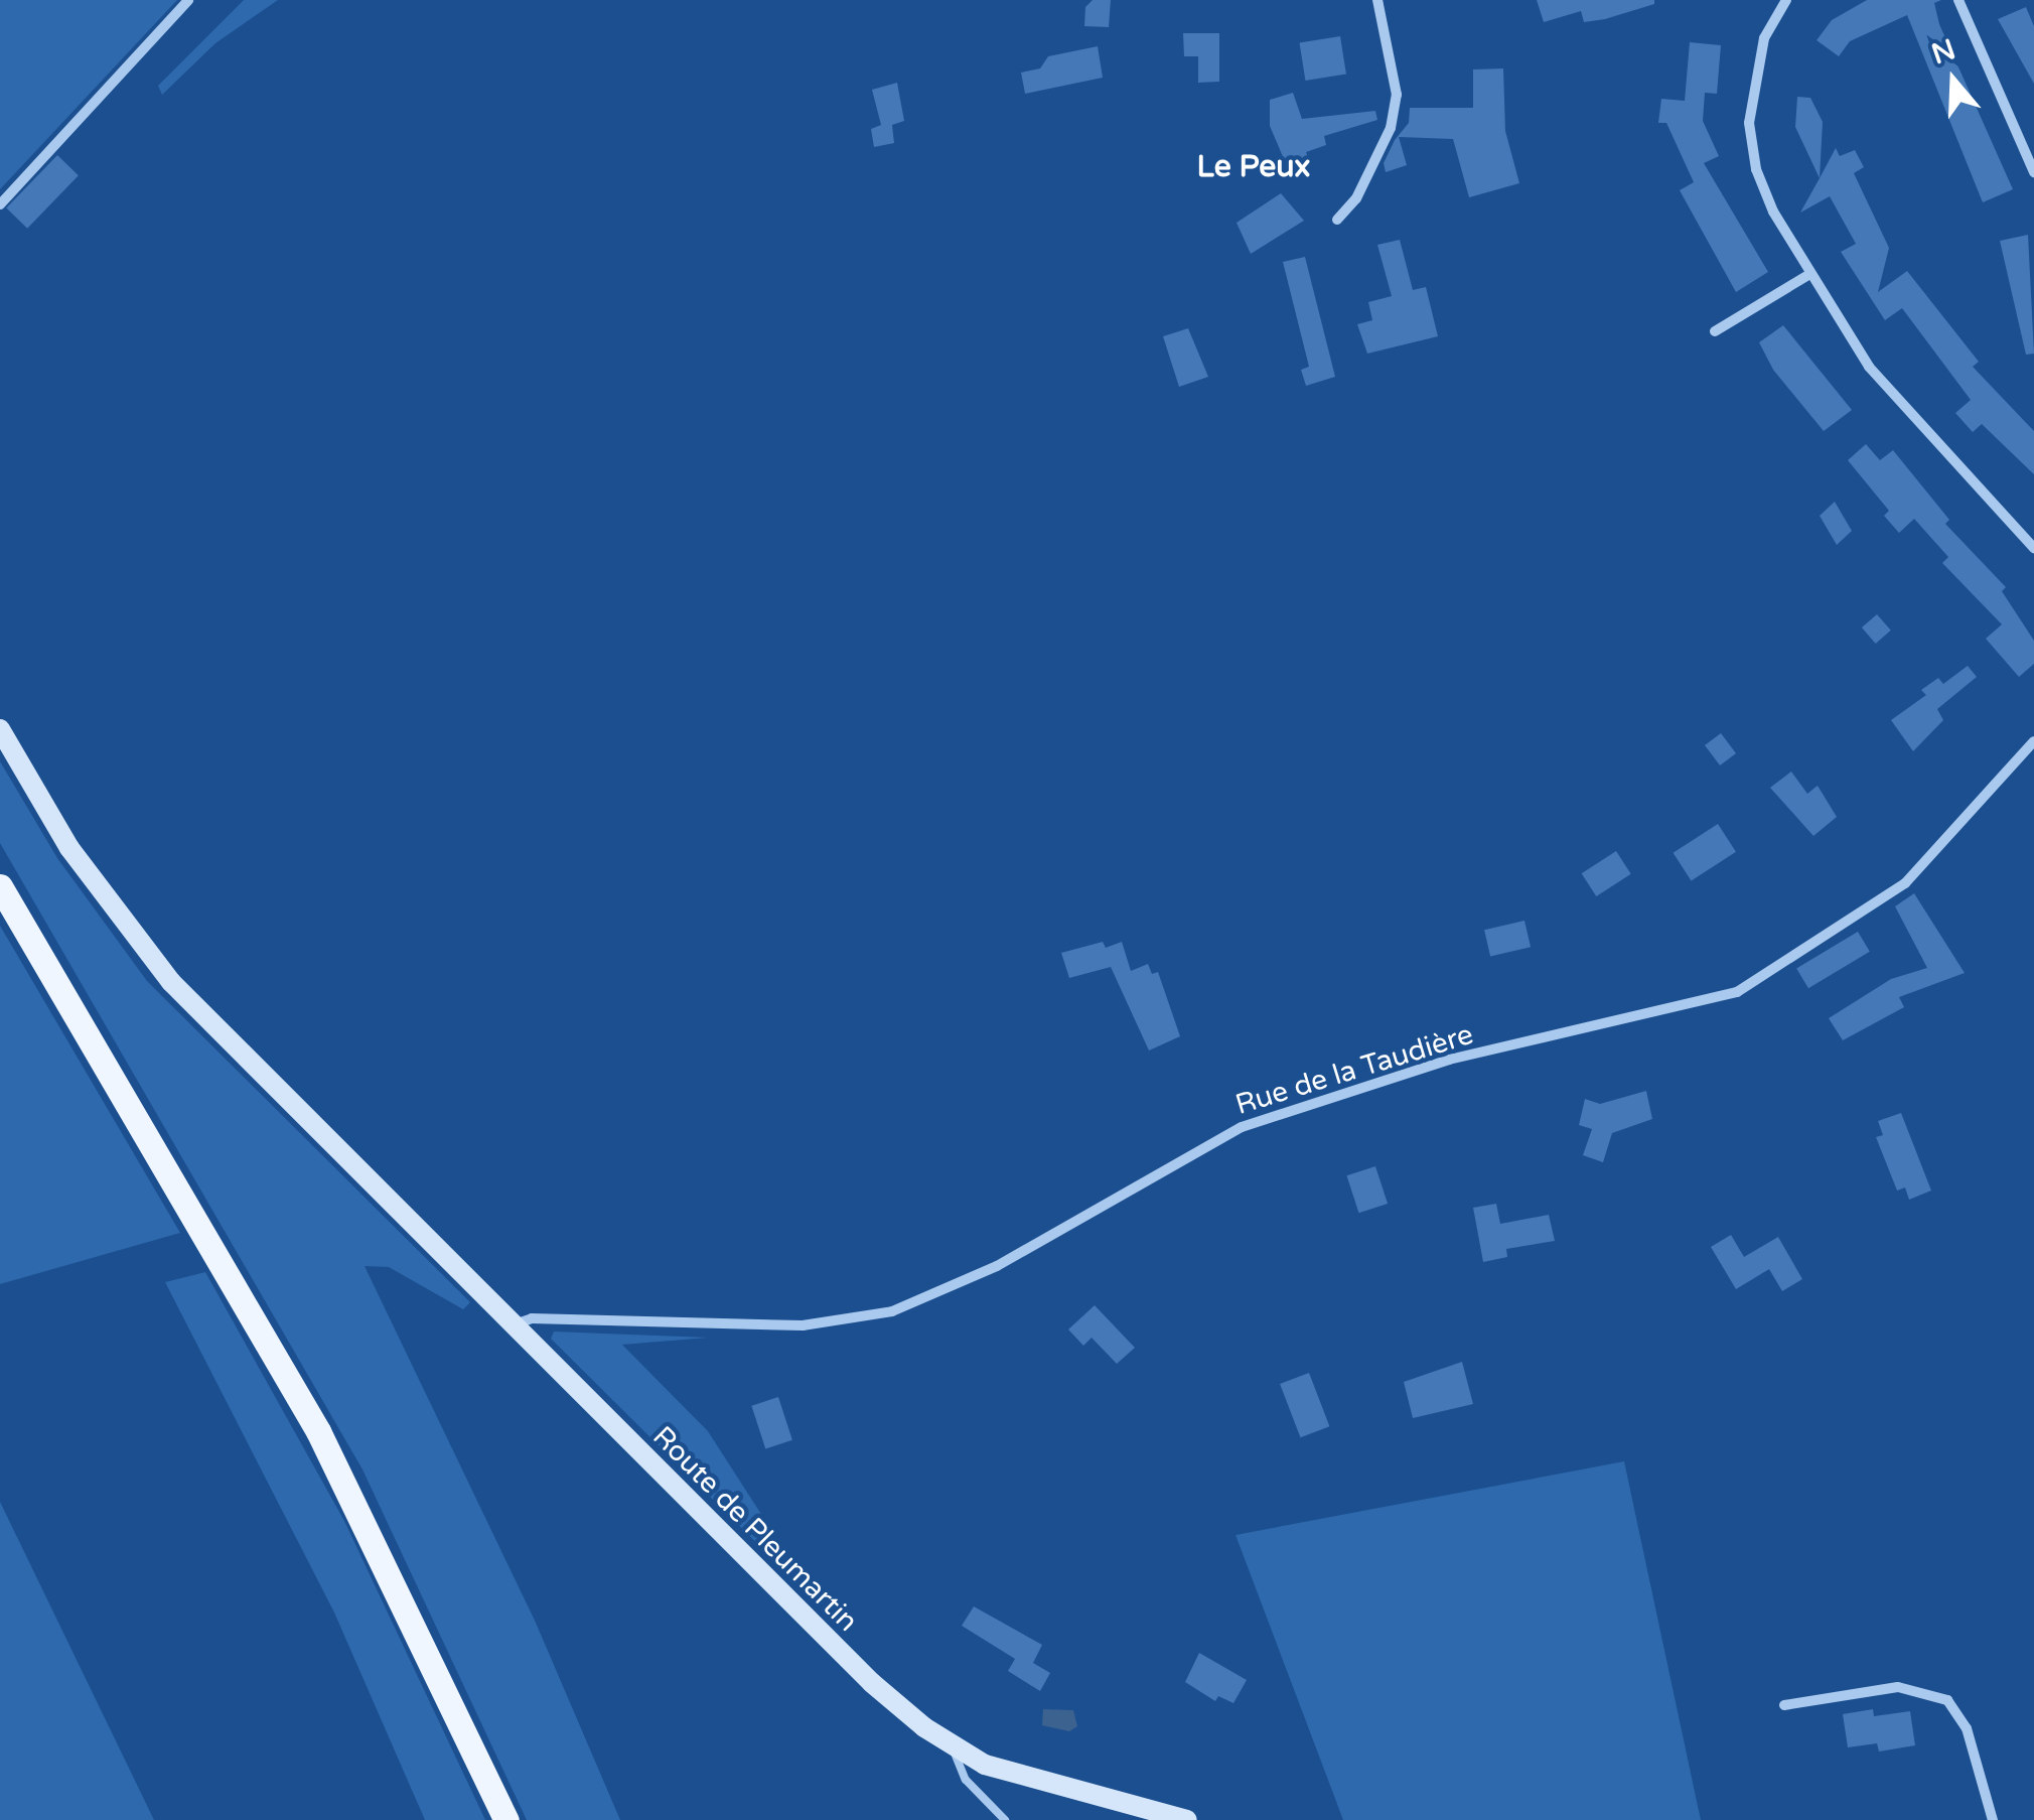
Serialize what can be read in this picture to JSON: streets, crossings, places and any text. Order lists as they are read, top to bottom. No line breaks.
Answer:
{"streets":{"main road":["Route de Pleumartin"],"street":["Rue de la Taudière"]},"crossings":[["Rue de la Taudière","Route de Pleumartin"]],"districts":["Le Peux"],"north":"top"}
